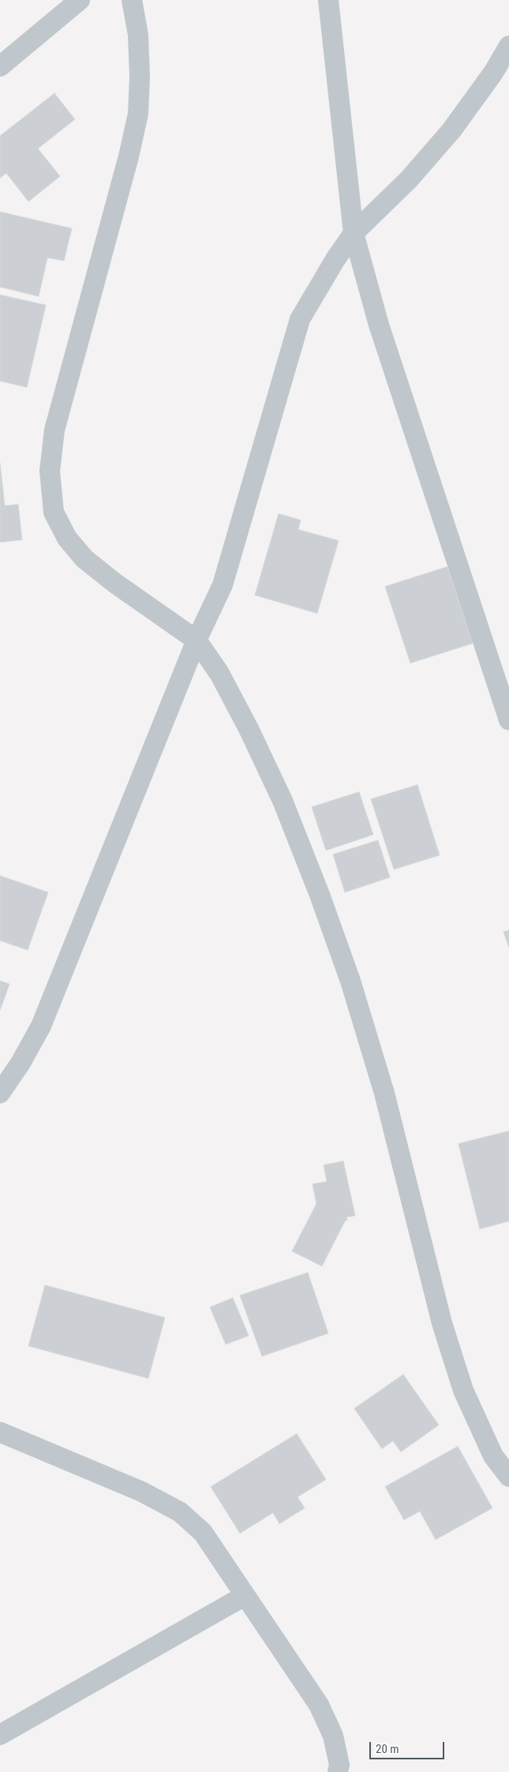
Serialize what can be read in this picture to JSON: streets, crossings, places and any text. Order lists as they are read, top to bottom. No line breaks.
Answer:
{"scale_bar":"20 m"}
